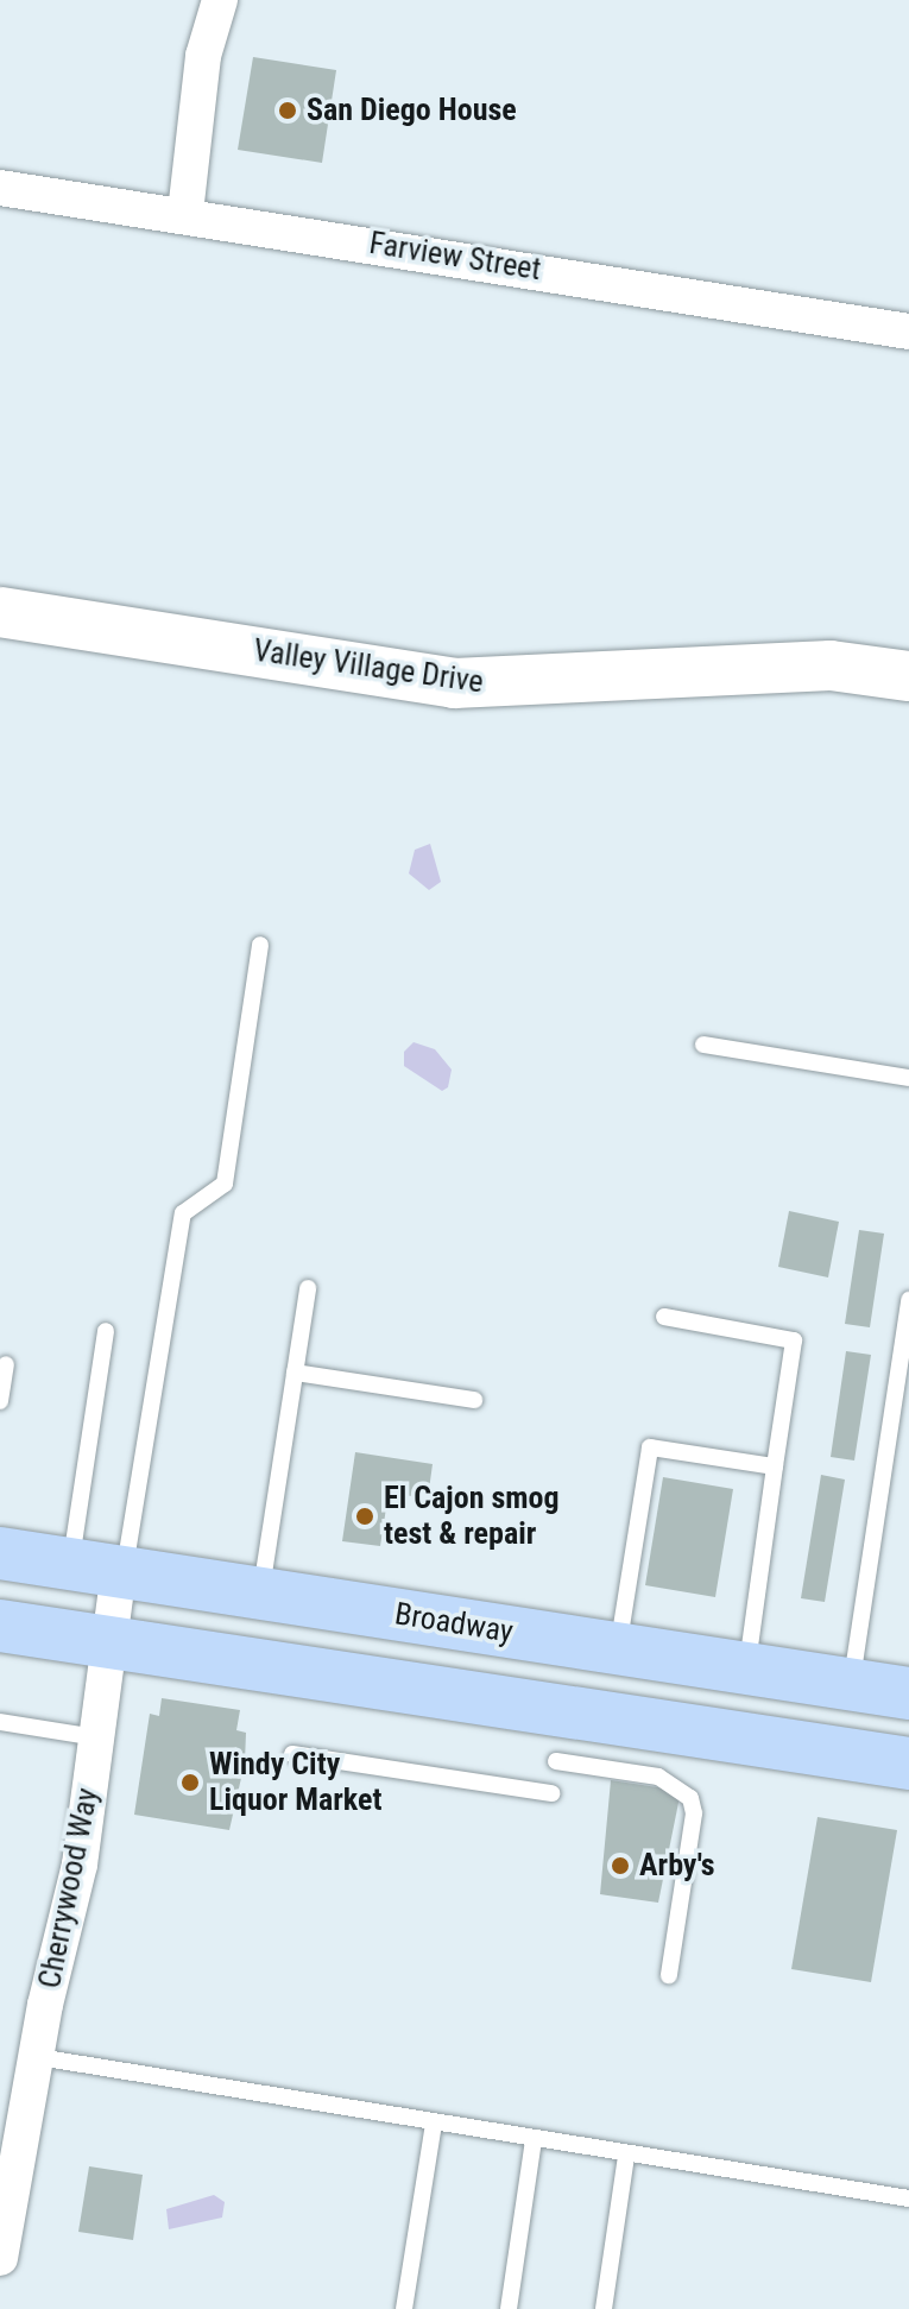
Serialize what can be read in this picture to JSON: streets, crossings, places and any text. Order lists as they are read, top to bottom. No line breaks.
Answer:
{"streets":{"main road":["Broadway"],"street":["Farview Street","Valley Village Drive","Cherrywood Way"]},"crossings":[["Broadway","Cherrywood Way"]],"places":["San Diego House","El Cajon smog test & repair","Windy City Liquor Market","Arby's"]}
